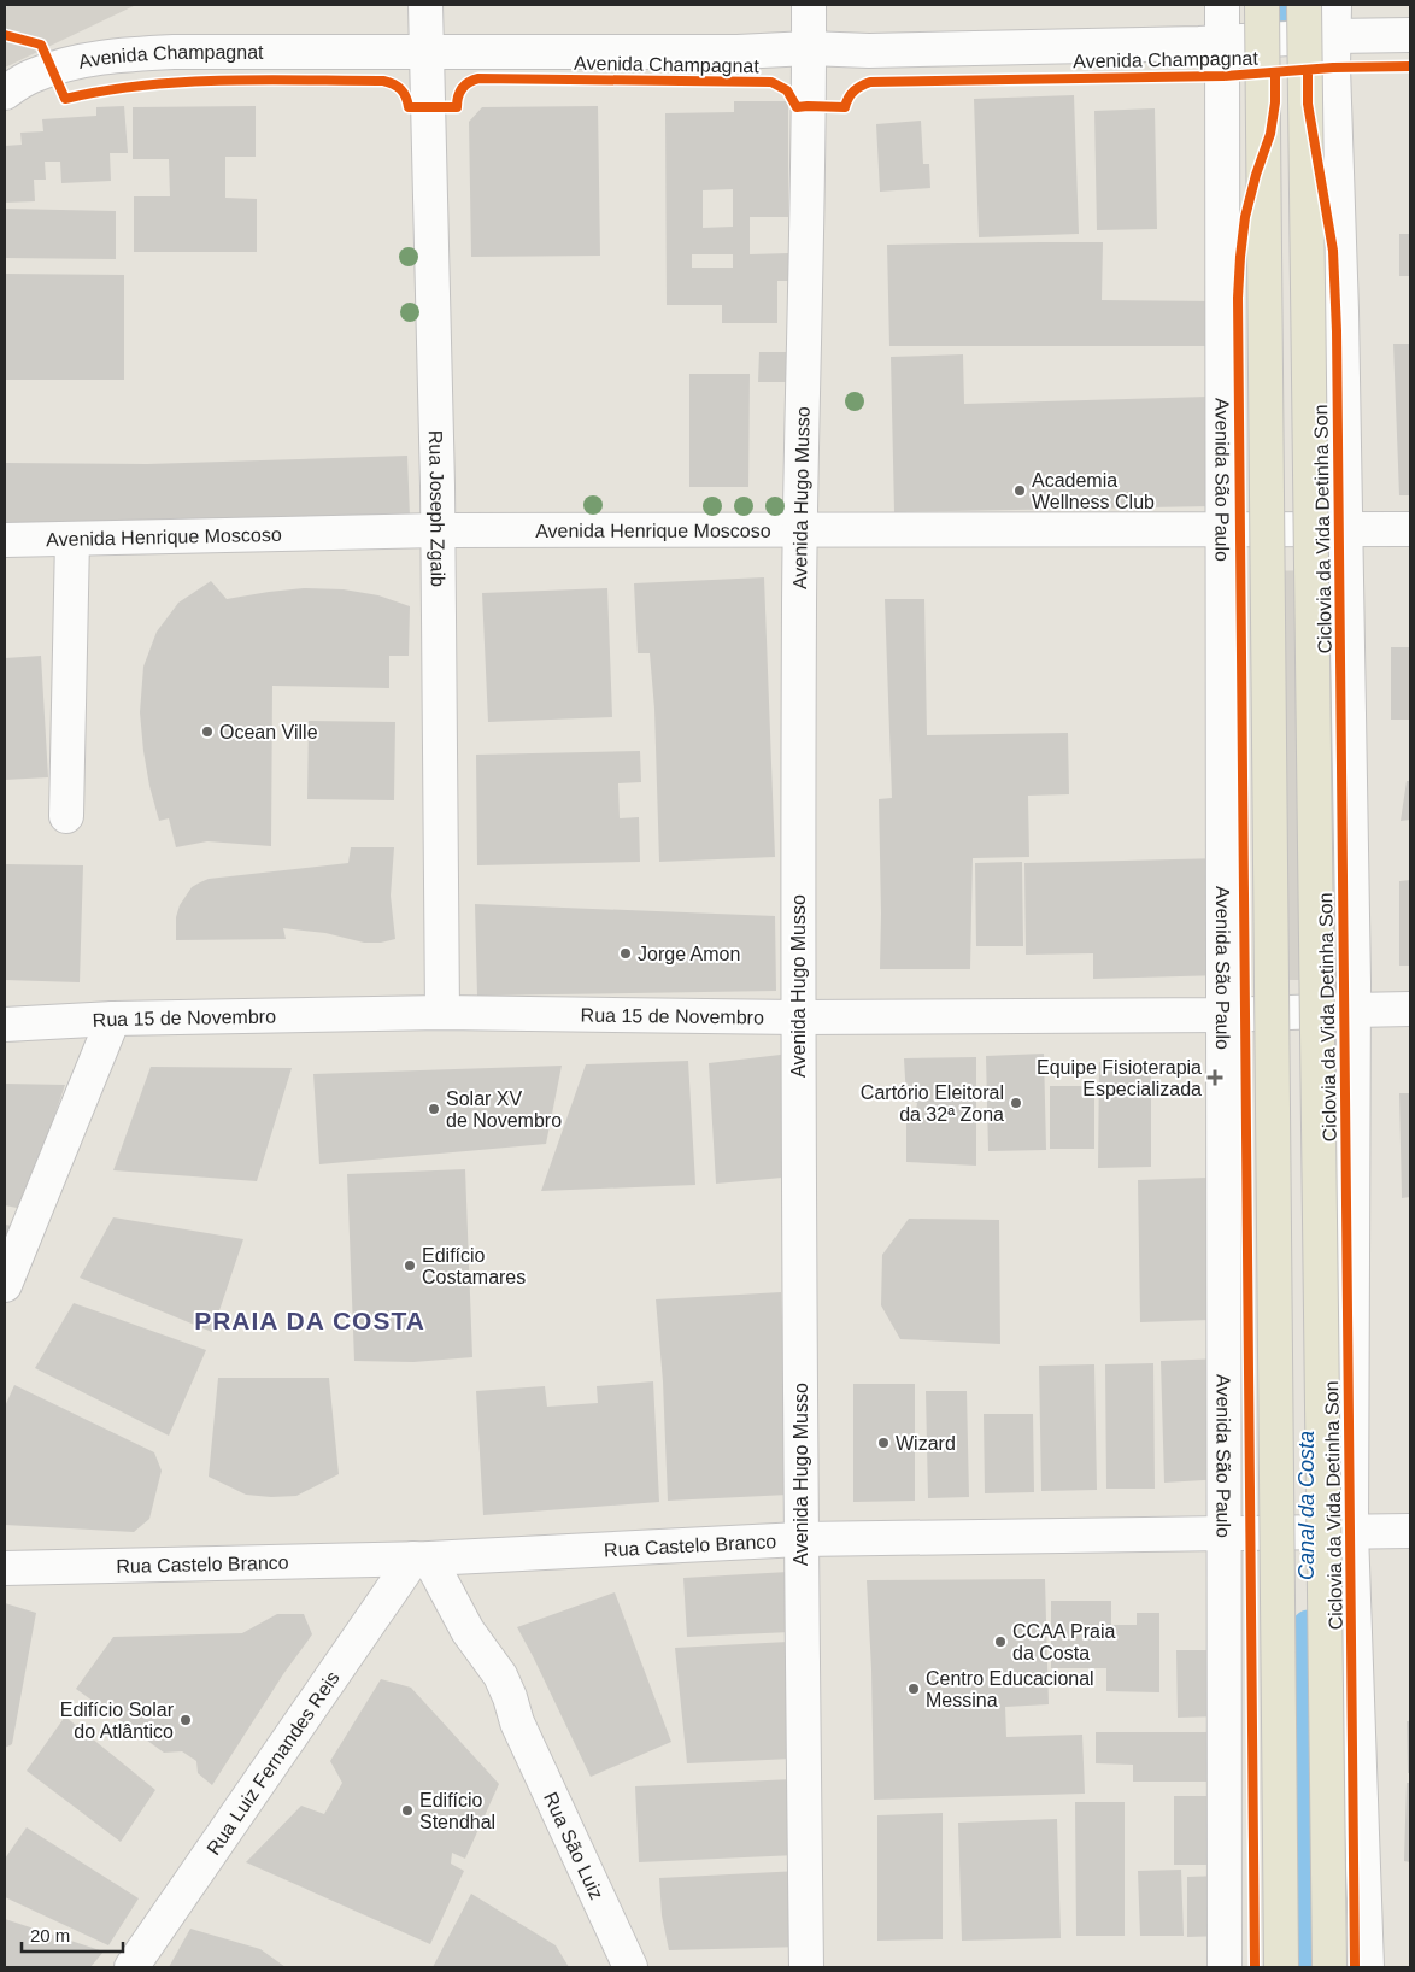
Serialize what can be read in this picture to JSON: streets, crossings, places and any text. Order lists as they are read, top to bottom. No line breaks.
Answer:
{"streets":{"street":["Avenida Champagnat","Avenida São Paulo","Avenida Hugo Musso","Rua Joseph Zgaib","Avenida Henrique Moscoso","Rua 15 de Novembro","Rua Castelo Branco","Rua Luiz Fernandes Reis","Rua São Luiz"],"cycle path":["Ciclovia da Vida Detinha Son"]},"crossings":[["Avenida Champagnat","Avenida São Paulo"],["Avenida Champagnat","Avenida Hugo Musso"],["Avenida Champagnat","Rua Joseph Zgaib"],["Avenida São Paulo","Avenida Henrique Moscoso"],["Avenida São Paulo","Rua 15 de Novembro"],["Avenida São Paulo","Rua Castelo Branco"],["Avenida Hugo Musso","Avenida Henrique Moscoso"],["Avenida Hugo Musso","Rua 15 de Novembro"],["Avenida Hugo Musso","Rua Castelo Branco"],["Rua Joseph Zgaib","Avenida Henrique Moscoso"],["Rua Joseph Zgaib","Rua 15 de Novembro"],["Rua Castelo Branco","Rua Luiz Fernandes Reis"],["Rua Castelo Branco","Rua São Luiz"],["Rua Luiz Fernandes Reis","Rua São Luiz"]],"districts":["PRAIA DA COSTA"],"water":["Canal da Costa"],"places":{"other":["Academia Wellness Club","Ocean Ville","Jorge Amon","Cartório Eleitoral da 32ª Zona","Solar XV de Novembro","Edifício Costamares","Wizard","CCAA Praia da Costa","Centro Educacional Messina","Edifício Solar do Atlântico","Edifício Stendhal"],"health":["Equipe Fisioterapia Especializada"]},"scale_bar":"20 m"}
